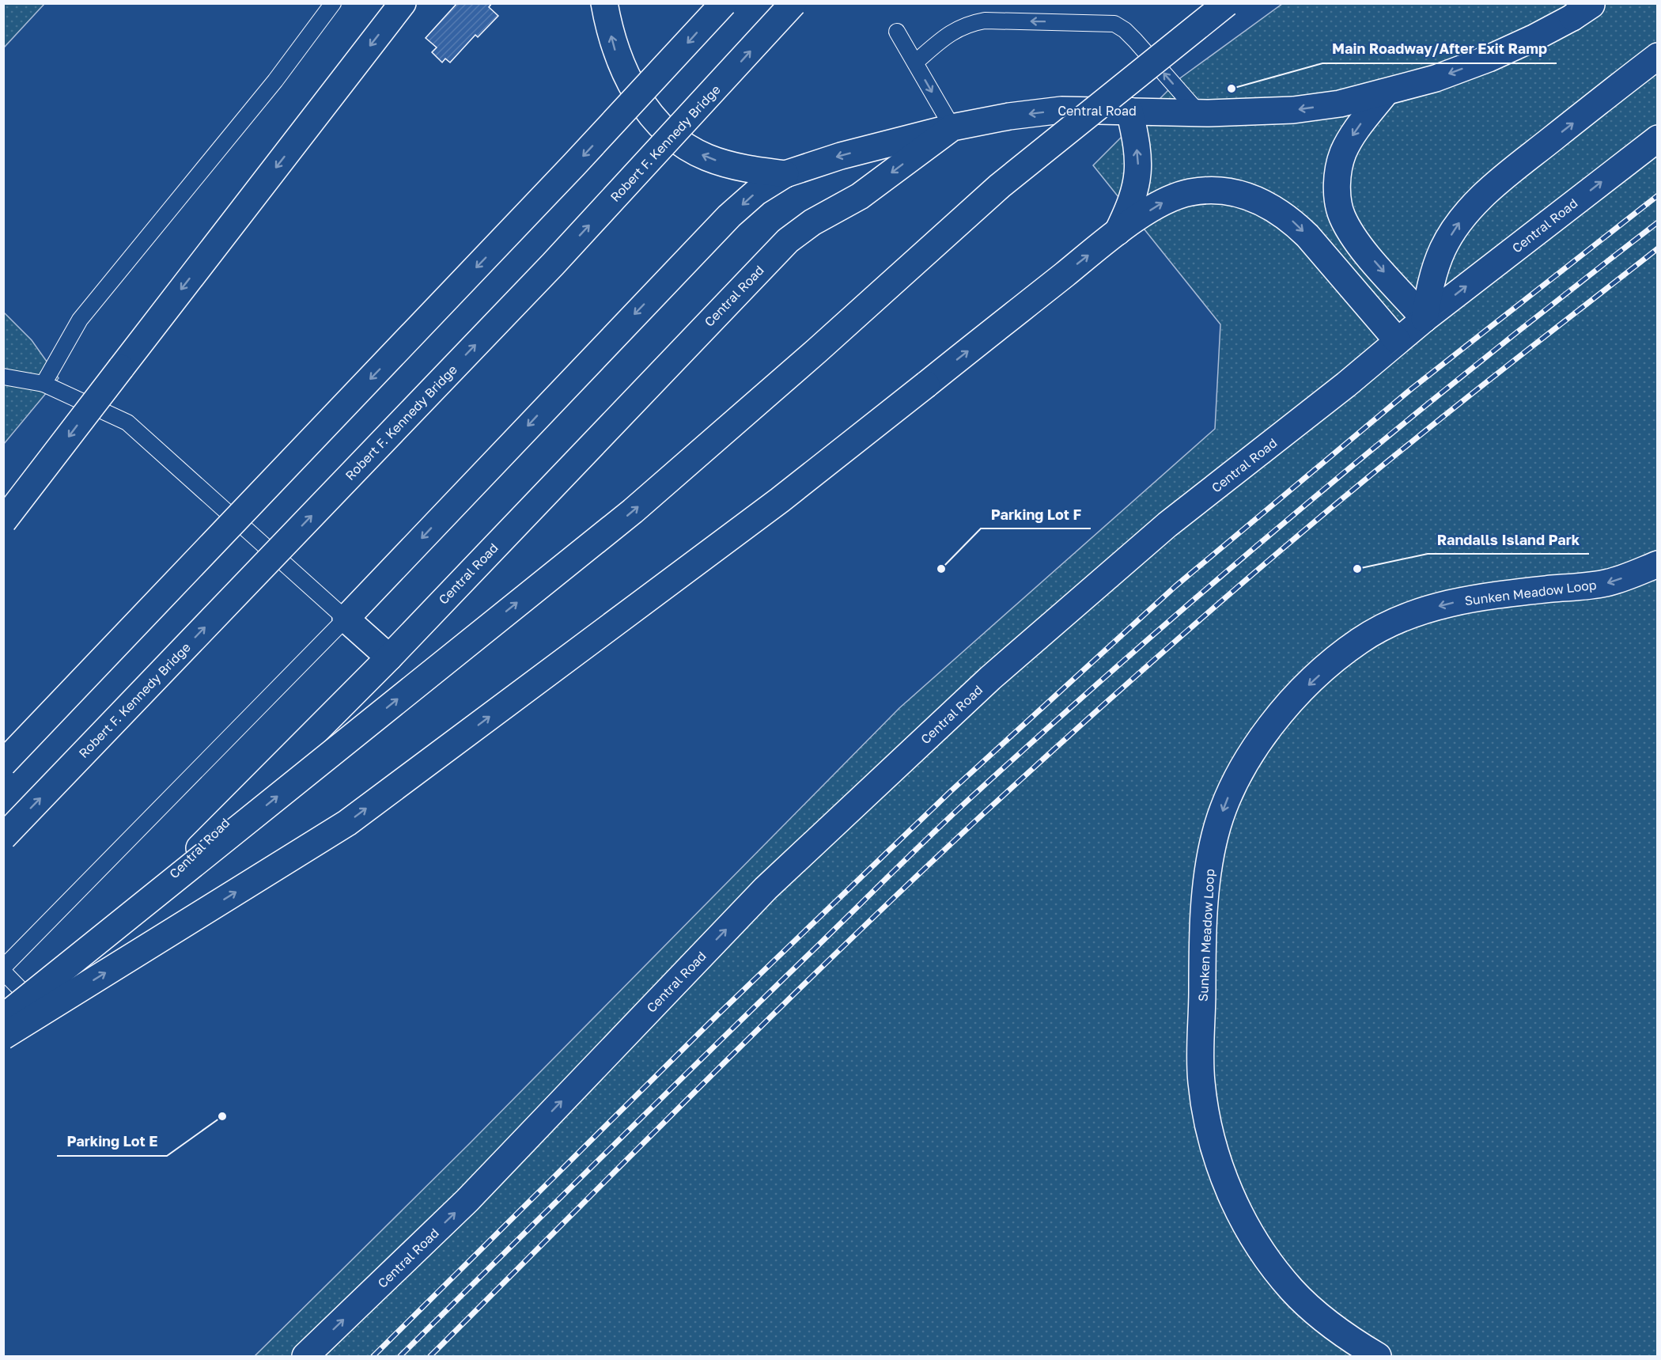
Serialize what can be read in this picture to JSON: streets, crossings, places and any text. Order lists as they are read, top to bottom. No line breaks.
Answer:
{"streets":{"main road":["Central Road","Robert F. Kennedy Bridge","Sunken Meadow Loop"]},"places":["Main Roadway/After Exit Ramp","Parking Lot F","Randalls Island Park","Parking Lot E"]}
